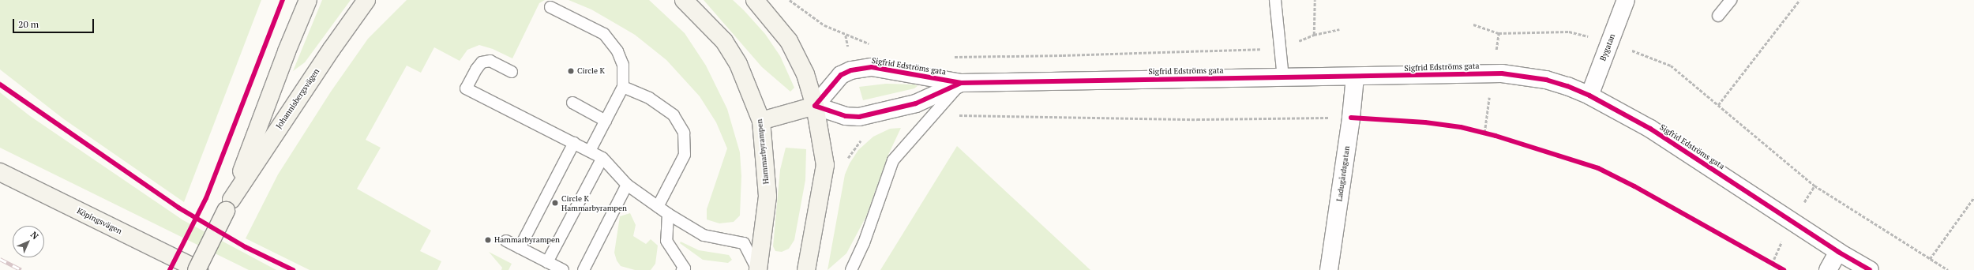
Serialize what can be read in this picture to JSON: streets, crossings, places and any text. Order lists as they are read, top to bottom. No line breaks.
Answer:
{"streets":{"main road":["Johannisbergsvägen","Hammarbyrampen","Köpingsvägen"],"street":["Bygatan","Sigfrid Edströms gata","Ladugårdsgatan"]},"crossings":[["Bygatan","Sigfrid Edströms gata"],["Sigfrid Edströms gata","Ladugårdsgatan"],["Johannisbergsvägen","Köpingsvägen"]],"places":["Circle K","Circle K Hammarbyrampen","Hammarbyrampen"],"scale_bar":"20 m","north":"top right"}
